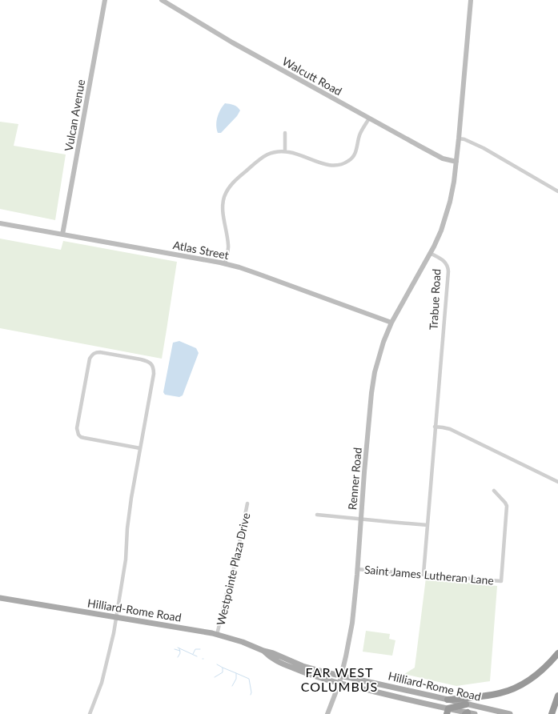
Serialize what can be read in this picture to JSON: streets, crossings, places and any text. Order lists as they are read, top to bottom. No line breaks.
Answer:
{"streets":{"main road":["Hilliard-Rome Road"],"street":["Walcutt Road","Vulcan Avenue","Atlas Street","Trabue Road","Renner Road","Westpointe Plaza Drive","Saint James Lutheran Lane"]},"crossings":[["Walcutt Road","Trabue Road"],["Vulcan Avenue","Atlas Street"],["Atlas Street","Renner Road"],["Trabue Road","Renner Road"],["Trabue Road","Saint James Lutheran Lane"],["Renner Road","Saint James Lutheran Lane"],["Renner Road","Hilliard-Rome Road"],["Westpointe Plaza Drive","Hilliard-Rome Road"]],"districts":["FAR WEST COLUMBUS"]}
